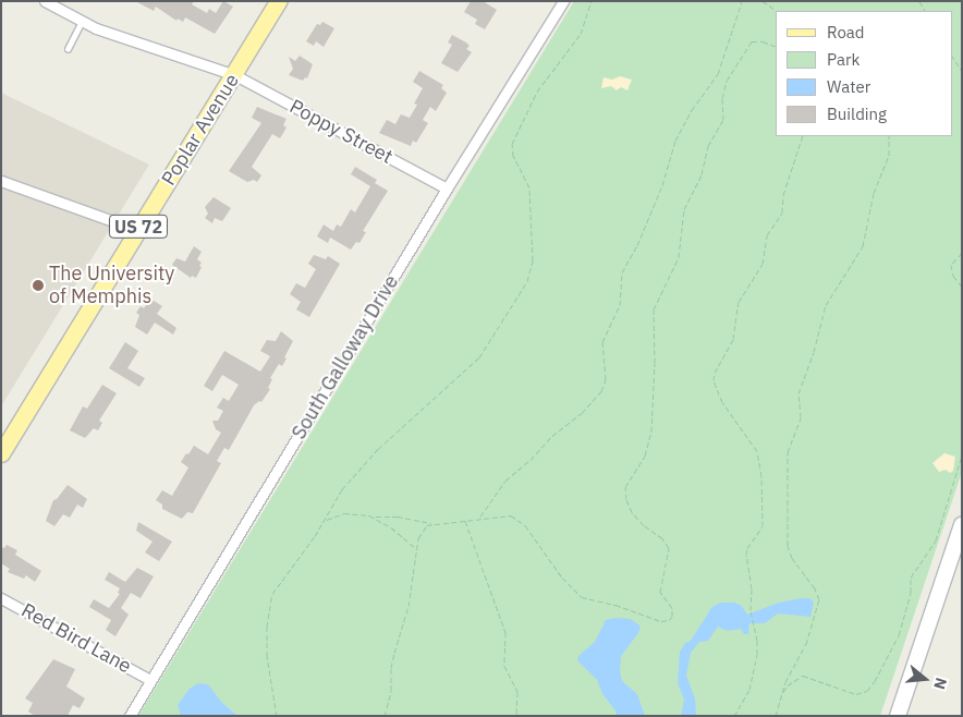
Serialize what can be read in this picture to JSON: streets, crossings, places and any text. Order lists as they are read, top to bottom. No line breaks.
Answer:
{"streets":{"main road":["Poplar Avenue","US 72"],"street":["Poppy Street","South Galloway Drive","Red Bird Lane"]},"crossings":[["Poplar Avenue","Poppy Street"],["Poppy Street","South Galloway Drive"],["South Galloway Drive","Red Bird Lane"]],"places":["The University of Memphis"],"legend":["Road","Park","Water","Building"],"north":"right"}
